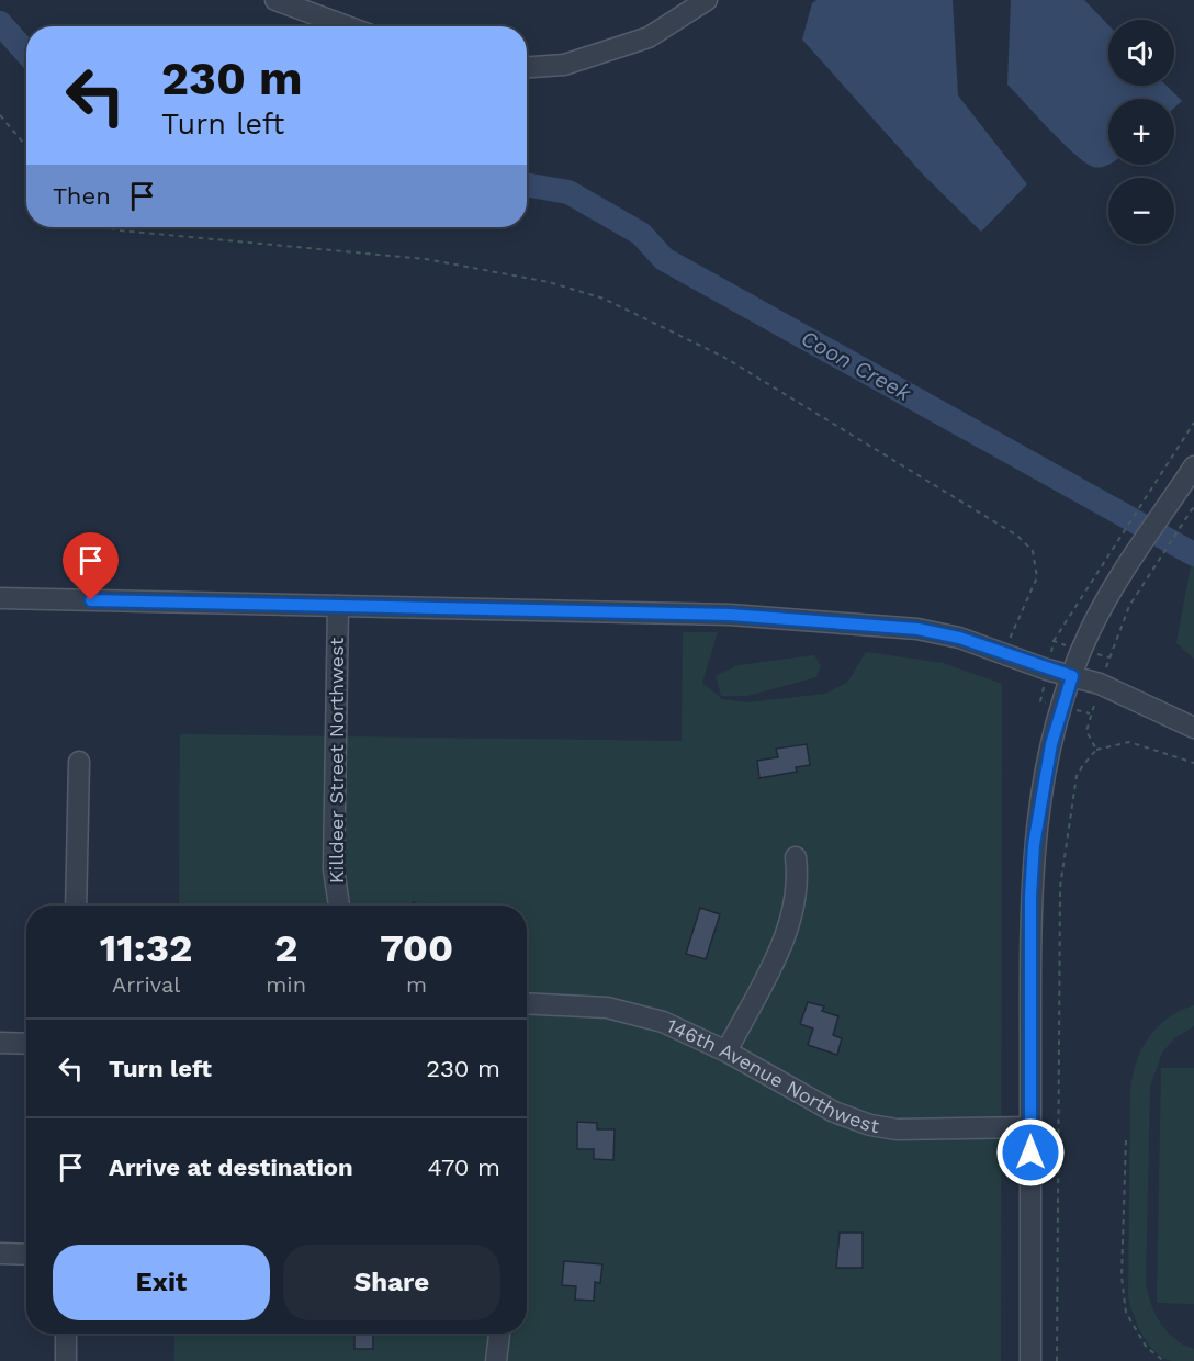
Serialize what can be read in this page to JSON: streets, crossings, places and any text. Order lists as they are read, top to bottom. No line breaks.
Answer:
{"streets":{"street":["Killdeer Street Northwest","146th Avenue Northwest"]},"water":["Coon Creek"],"page":{"map_buttons":["+","−"],"turn":["230 m","Turn left"],"then":"Then","eta":["11:32","Arrival","2","min","700","m"],"list":[{"name":"Turn left","value":"230 m"},{"name":"Arrive at destination","value":"470 m"}],"buttons":["Exit","Share"]}}
